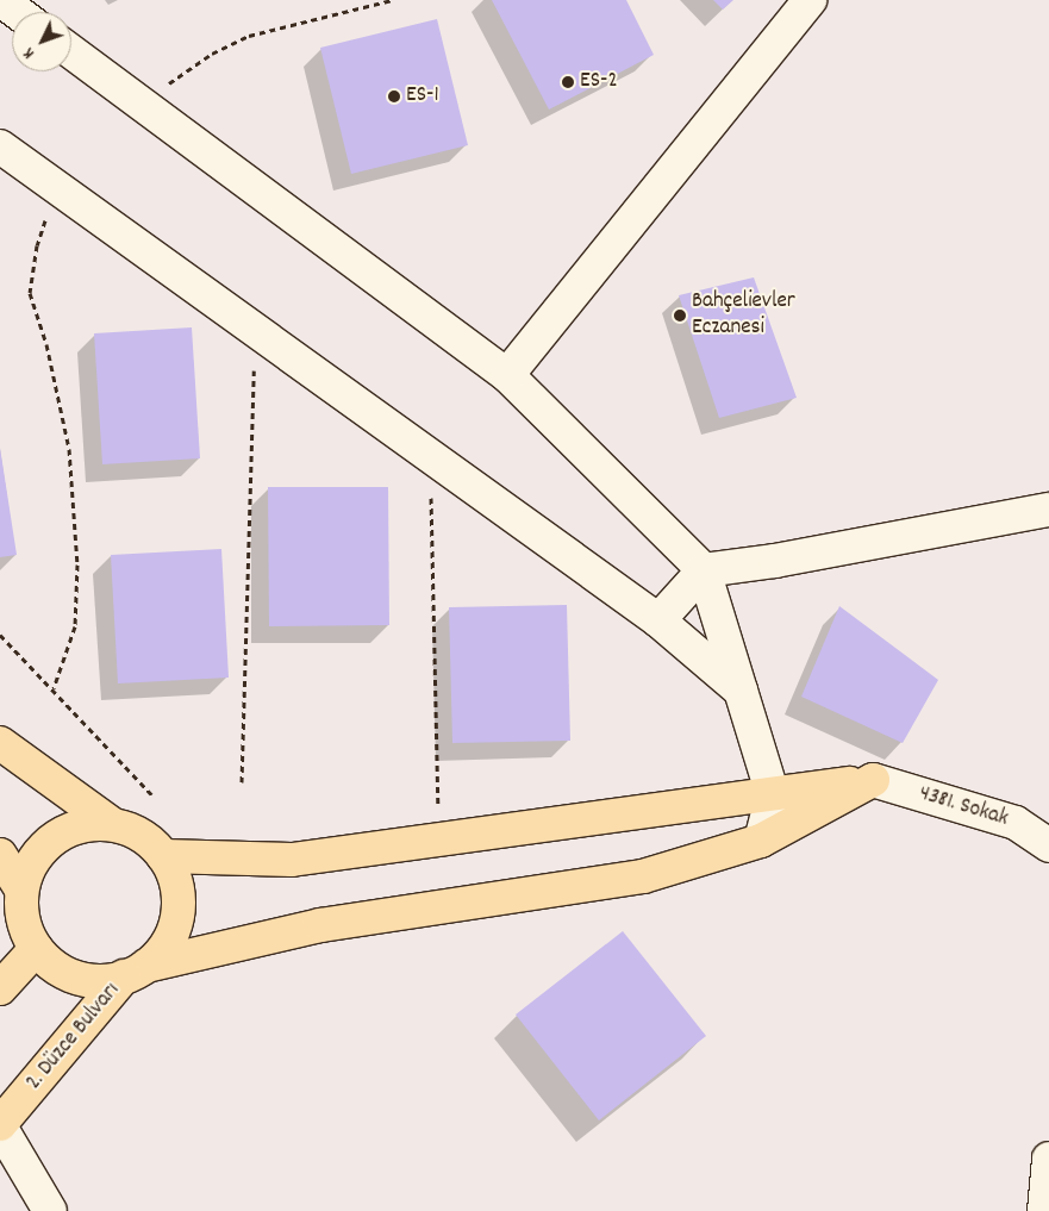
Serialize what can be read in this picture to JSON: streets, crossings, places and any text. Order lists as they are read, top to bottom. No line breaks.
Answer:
{"streets":{"main road":["2. Düzce Bulvarı"],"street":["4381. Sokak"]},"places":["ES-2","ES-1","Bahçelievler Eczanesi"],"north":"bottom left"}
